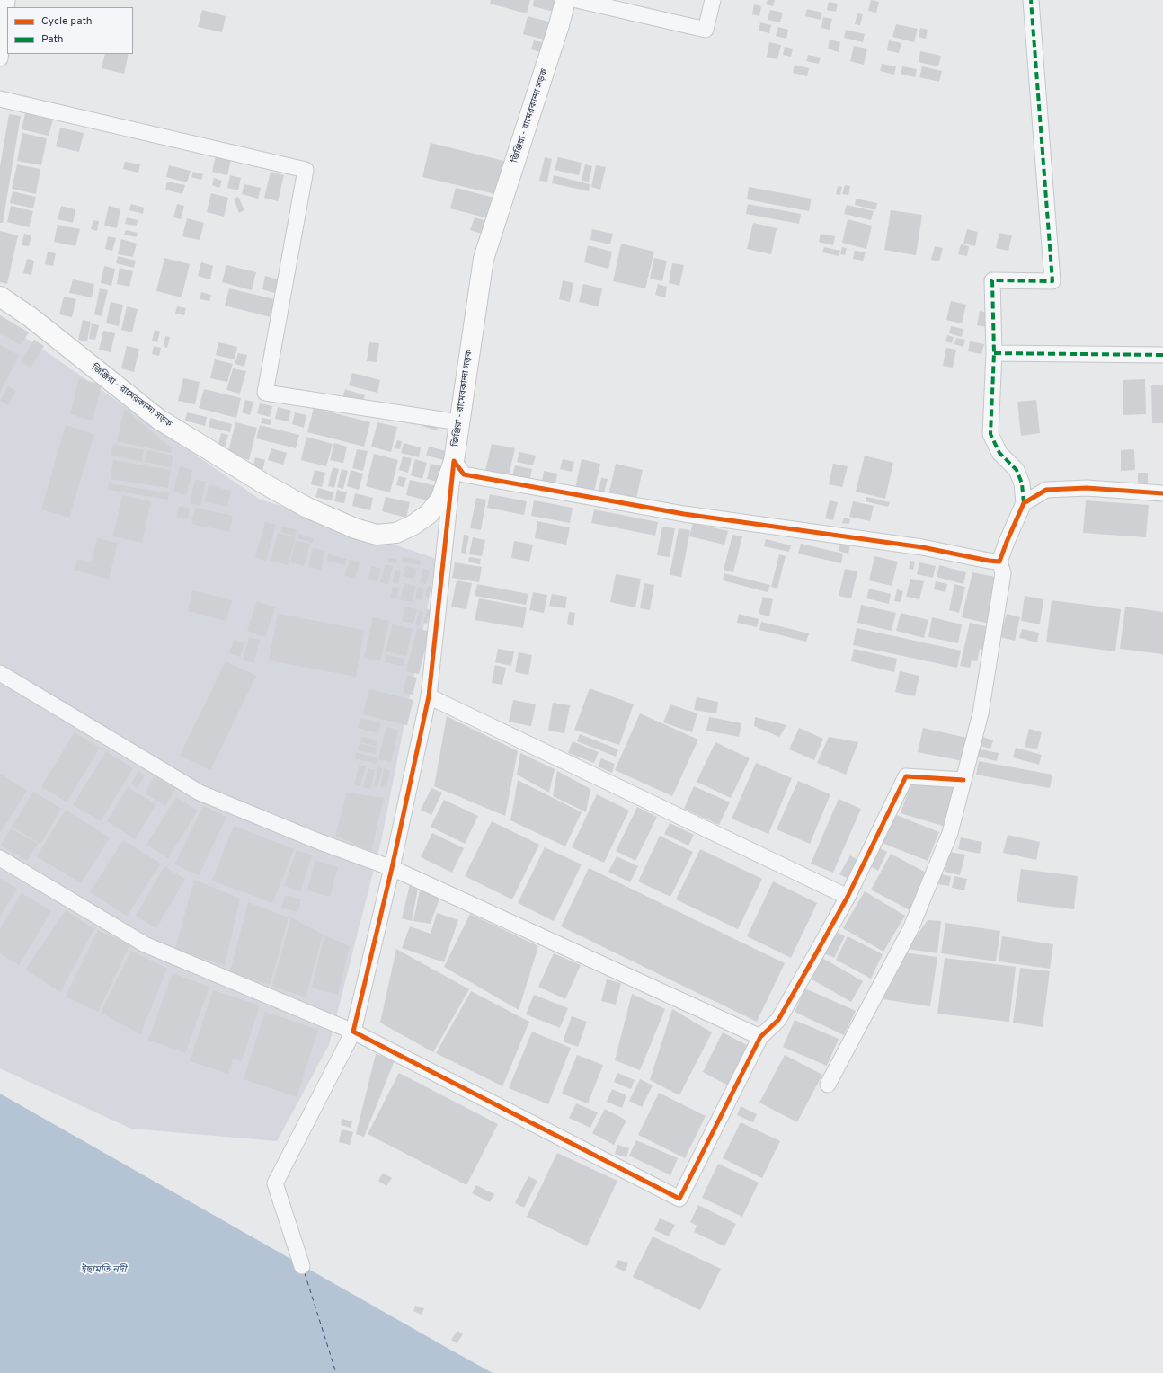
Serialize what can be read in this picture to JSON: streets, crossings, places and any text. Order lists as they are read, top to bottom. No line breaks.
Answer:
{"streets":{"main road":["জিঞ্জিরা - রামেরকান্দা সড়ক"]},"water":["ইছামতি নদী"],"legend":["Cycle path","Path"]}
